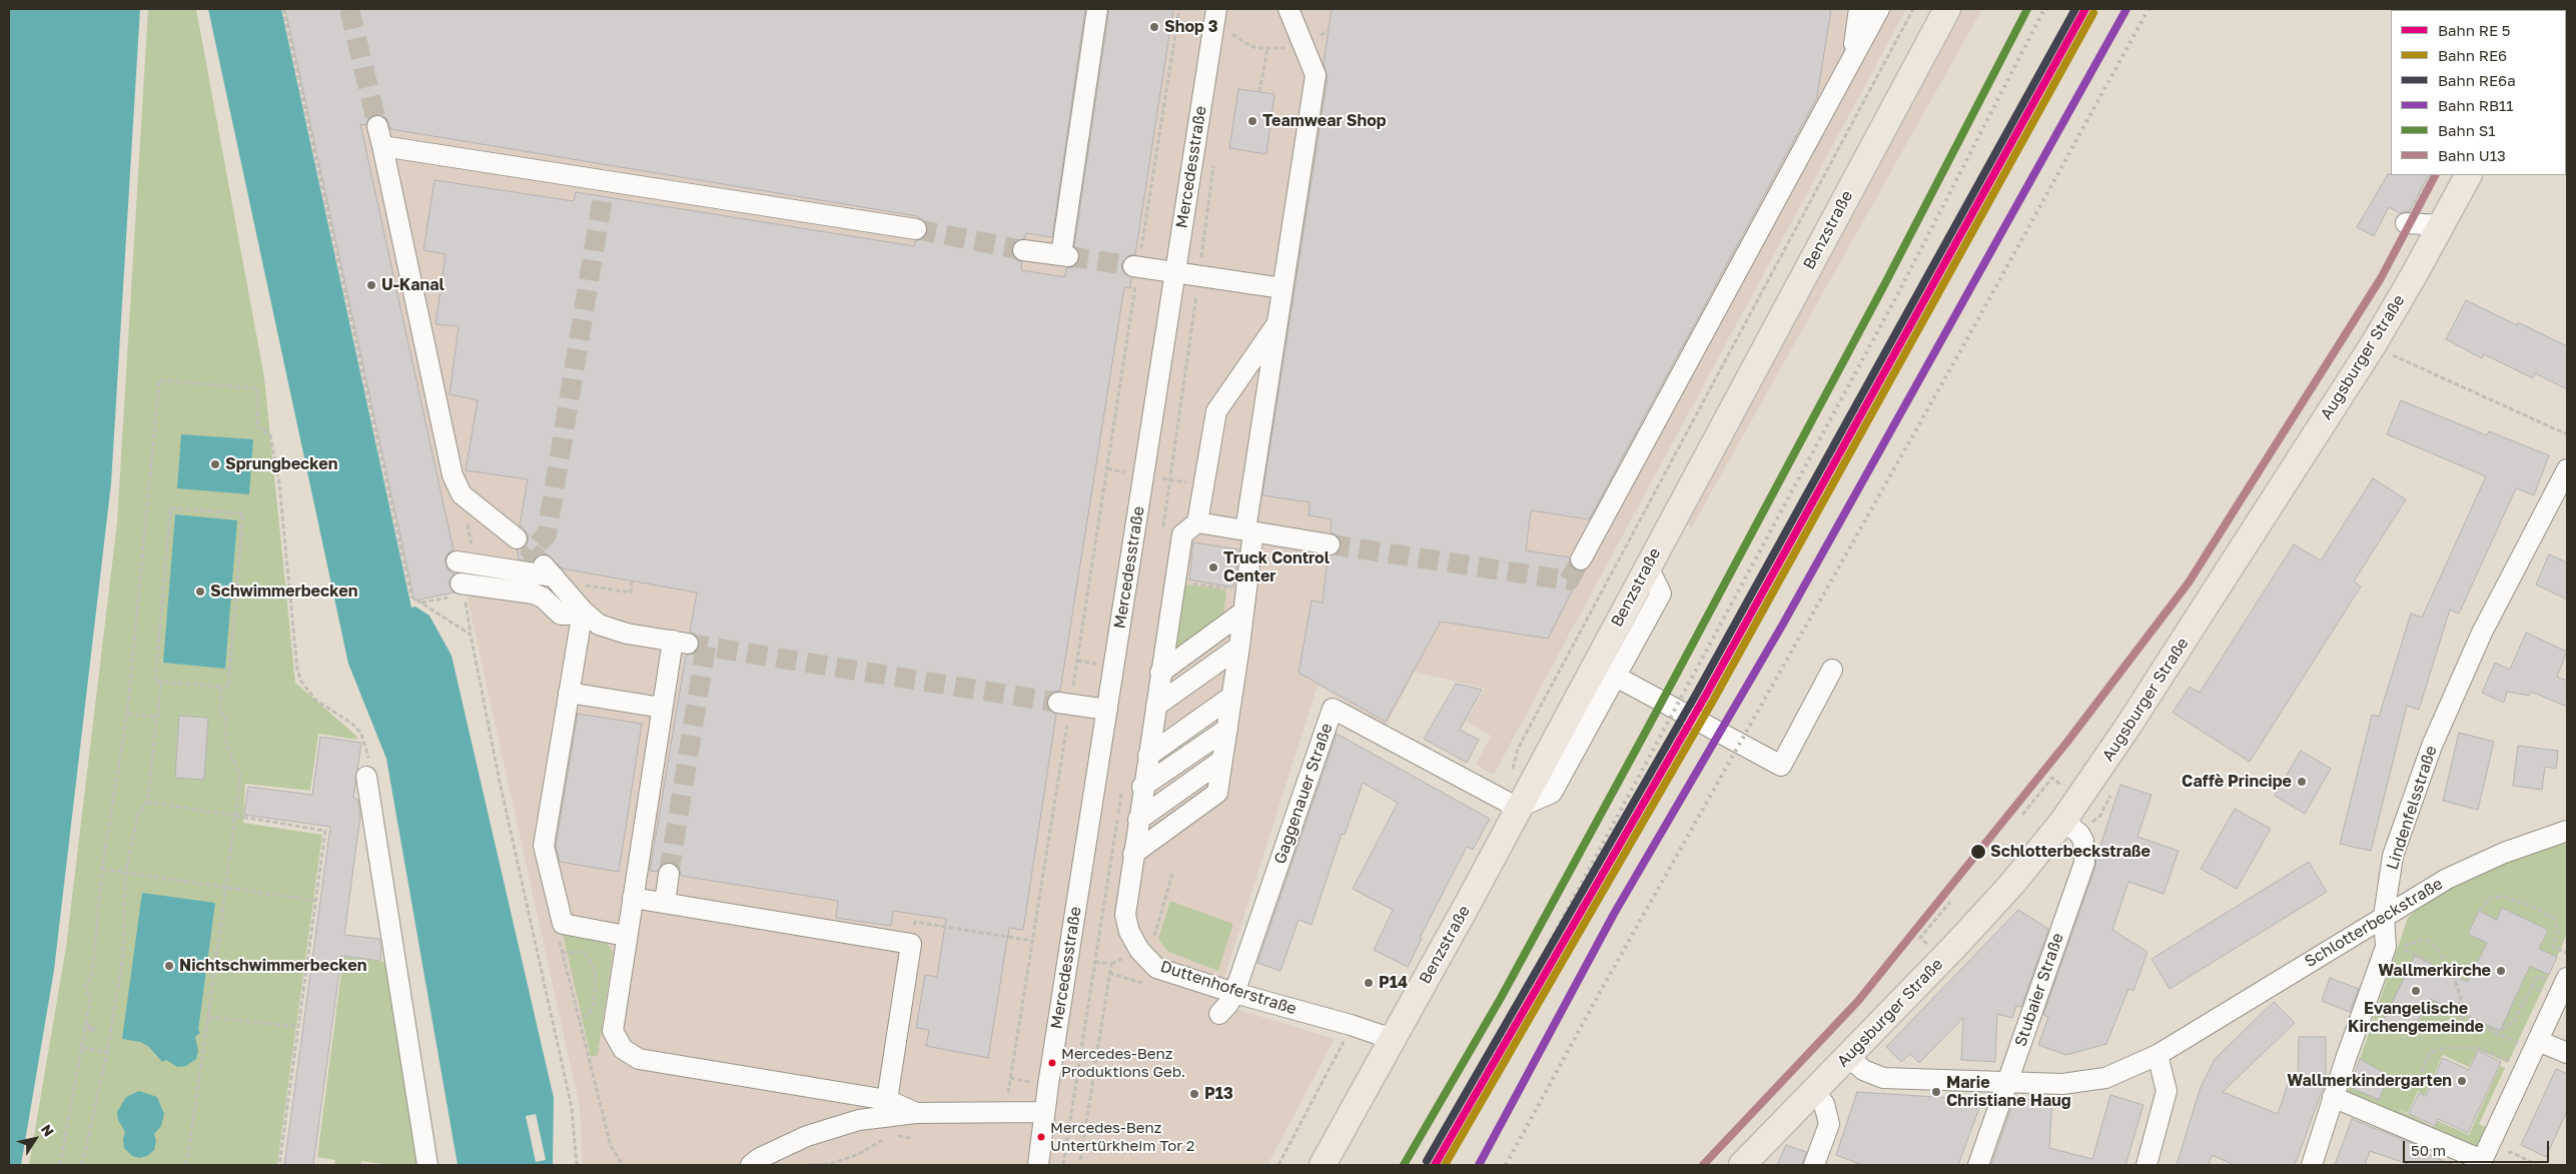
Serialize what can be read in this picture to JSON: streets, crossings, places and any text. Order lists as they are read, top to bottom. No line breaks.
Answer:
{"streets":{"main road":["Benzstraße","Augsburger Straße"],"street":["Mercedesstraße","Gaggenauer Straße","Lindenfelsstraße","Schlotterbeckstraße","Duttenhoferstraße","Stubaier Straße"]},"crossings":[["Benzstraße","Gaggenauer Straße"],["Benzstraße","Duttenhoferstraße"],["Augsburger Straße","Schlotterbeckstraße"],["Augsburger Straße","Stubaier Straße"],["Gaggenauer Straße","Duttenhoferstraße"],["Lindenfelsstraße","Schlotterbeckstraße"],["Schlotterbeckstraße","Stubaier Straße"]],"places":["Shop 3","Teamwear Shop","U-Kanal","Sprungbecken","Truck Control Center","Schwimmerbecken","Caffè Principe","Schlotterbeckstraße","Nichtschwimmerbecken","Wallmerkirche","P14","Evangelische Kirchengemeinde","Mercedes-Benz Produktions Geb.","Wallmerkindergarten","Marie Christiane Haug","P13","Mercedes-Benz Untertürkheim Tor 2"],"lines":["rail line RE6a","rail line RB11","rail line S1","rail line RE6","rail line U13"],"legend":["Bahn RE 5","Bahn RE6","Bahn RE6a","Bahn RB11","Bahn S1","Bahn U13"],"scale_bar":"50 m","north":"top right"}
